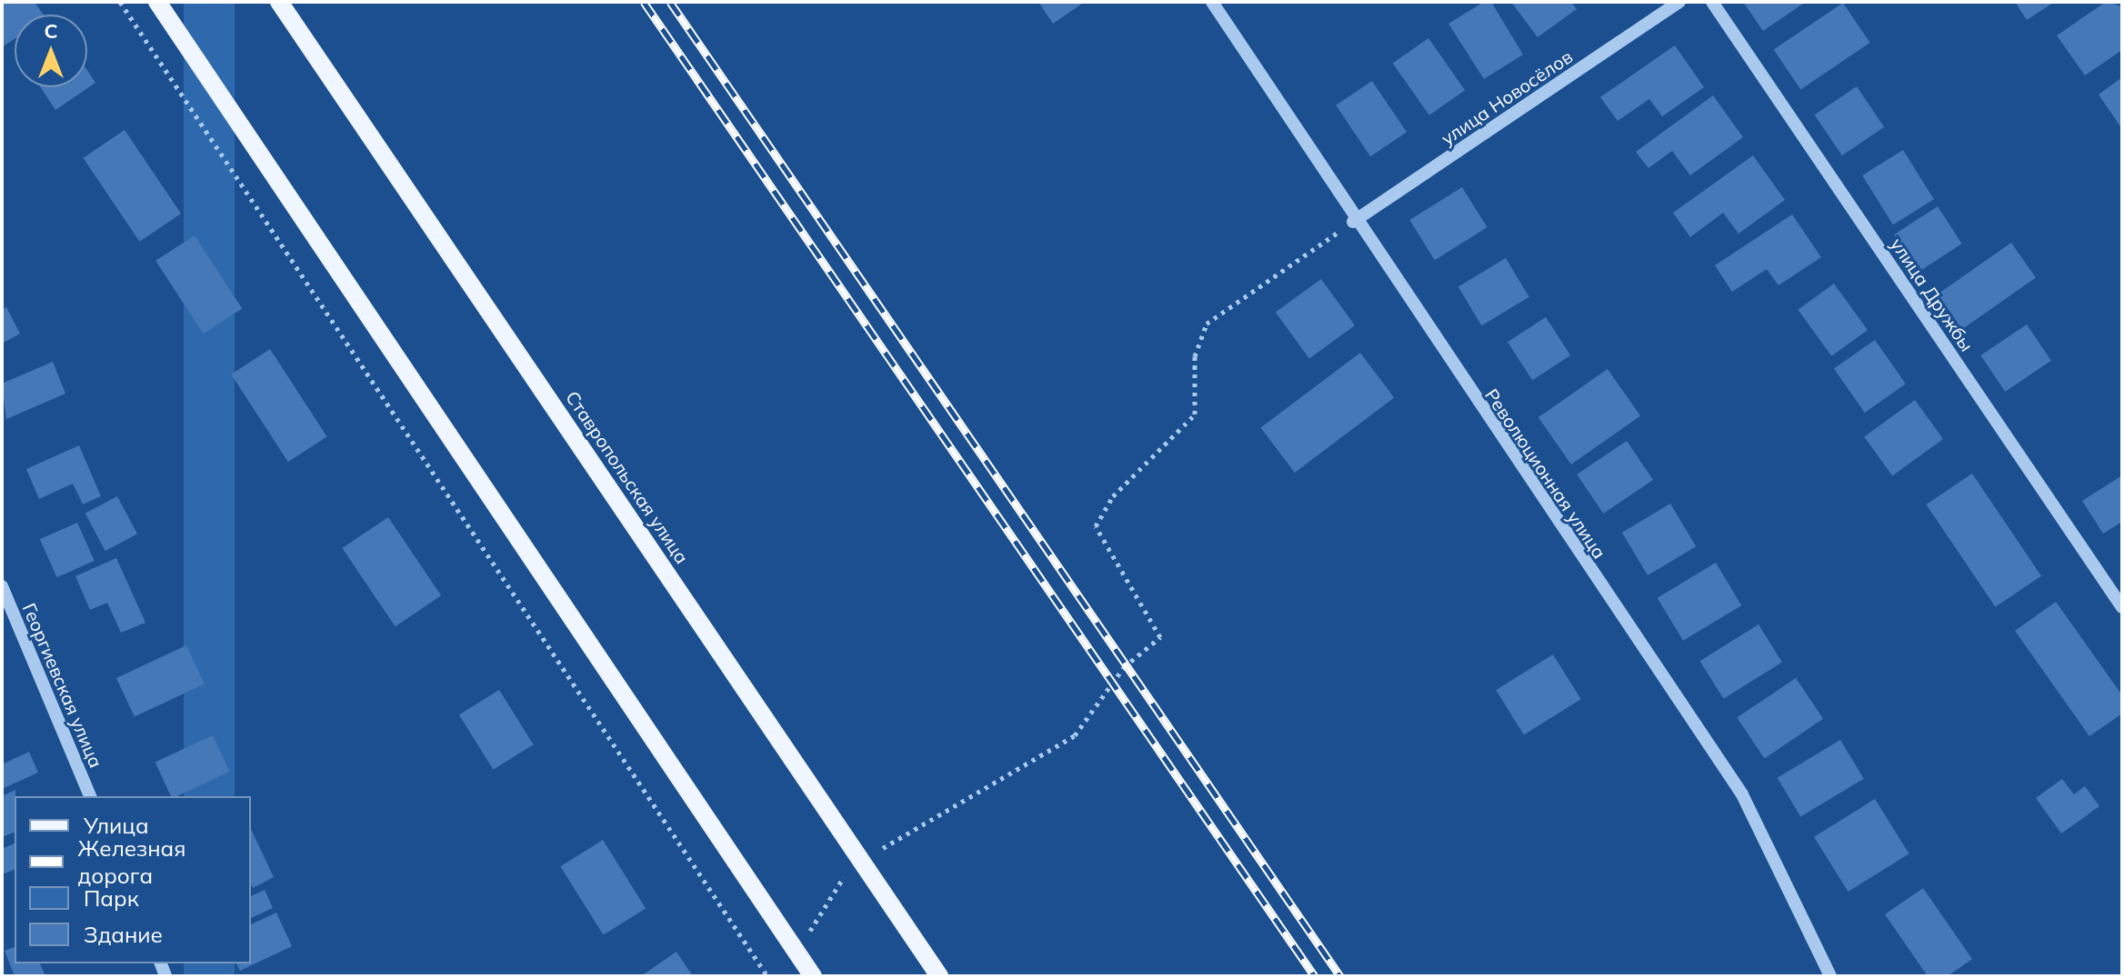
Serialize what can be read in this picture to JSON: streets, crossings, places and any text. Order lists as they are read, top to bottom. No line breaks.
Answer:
{"streets":{"main road":["Ставропольская улица"],"street":["улица Новосёлов","улица Дружбы","Революционная улица","Георгиевская улица"]},"crossings":[["улица Новосёлов","Революционная улица"]],"legend":["Улица","Железная дорога","Парк","Здание"],"north":"top"}
